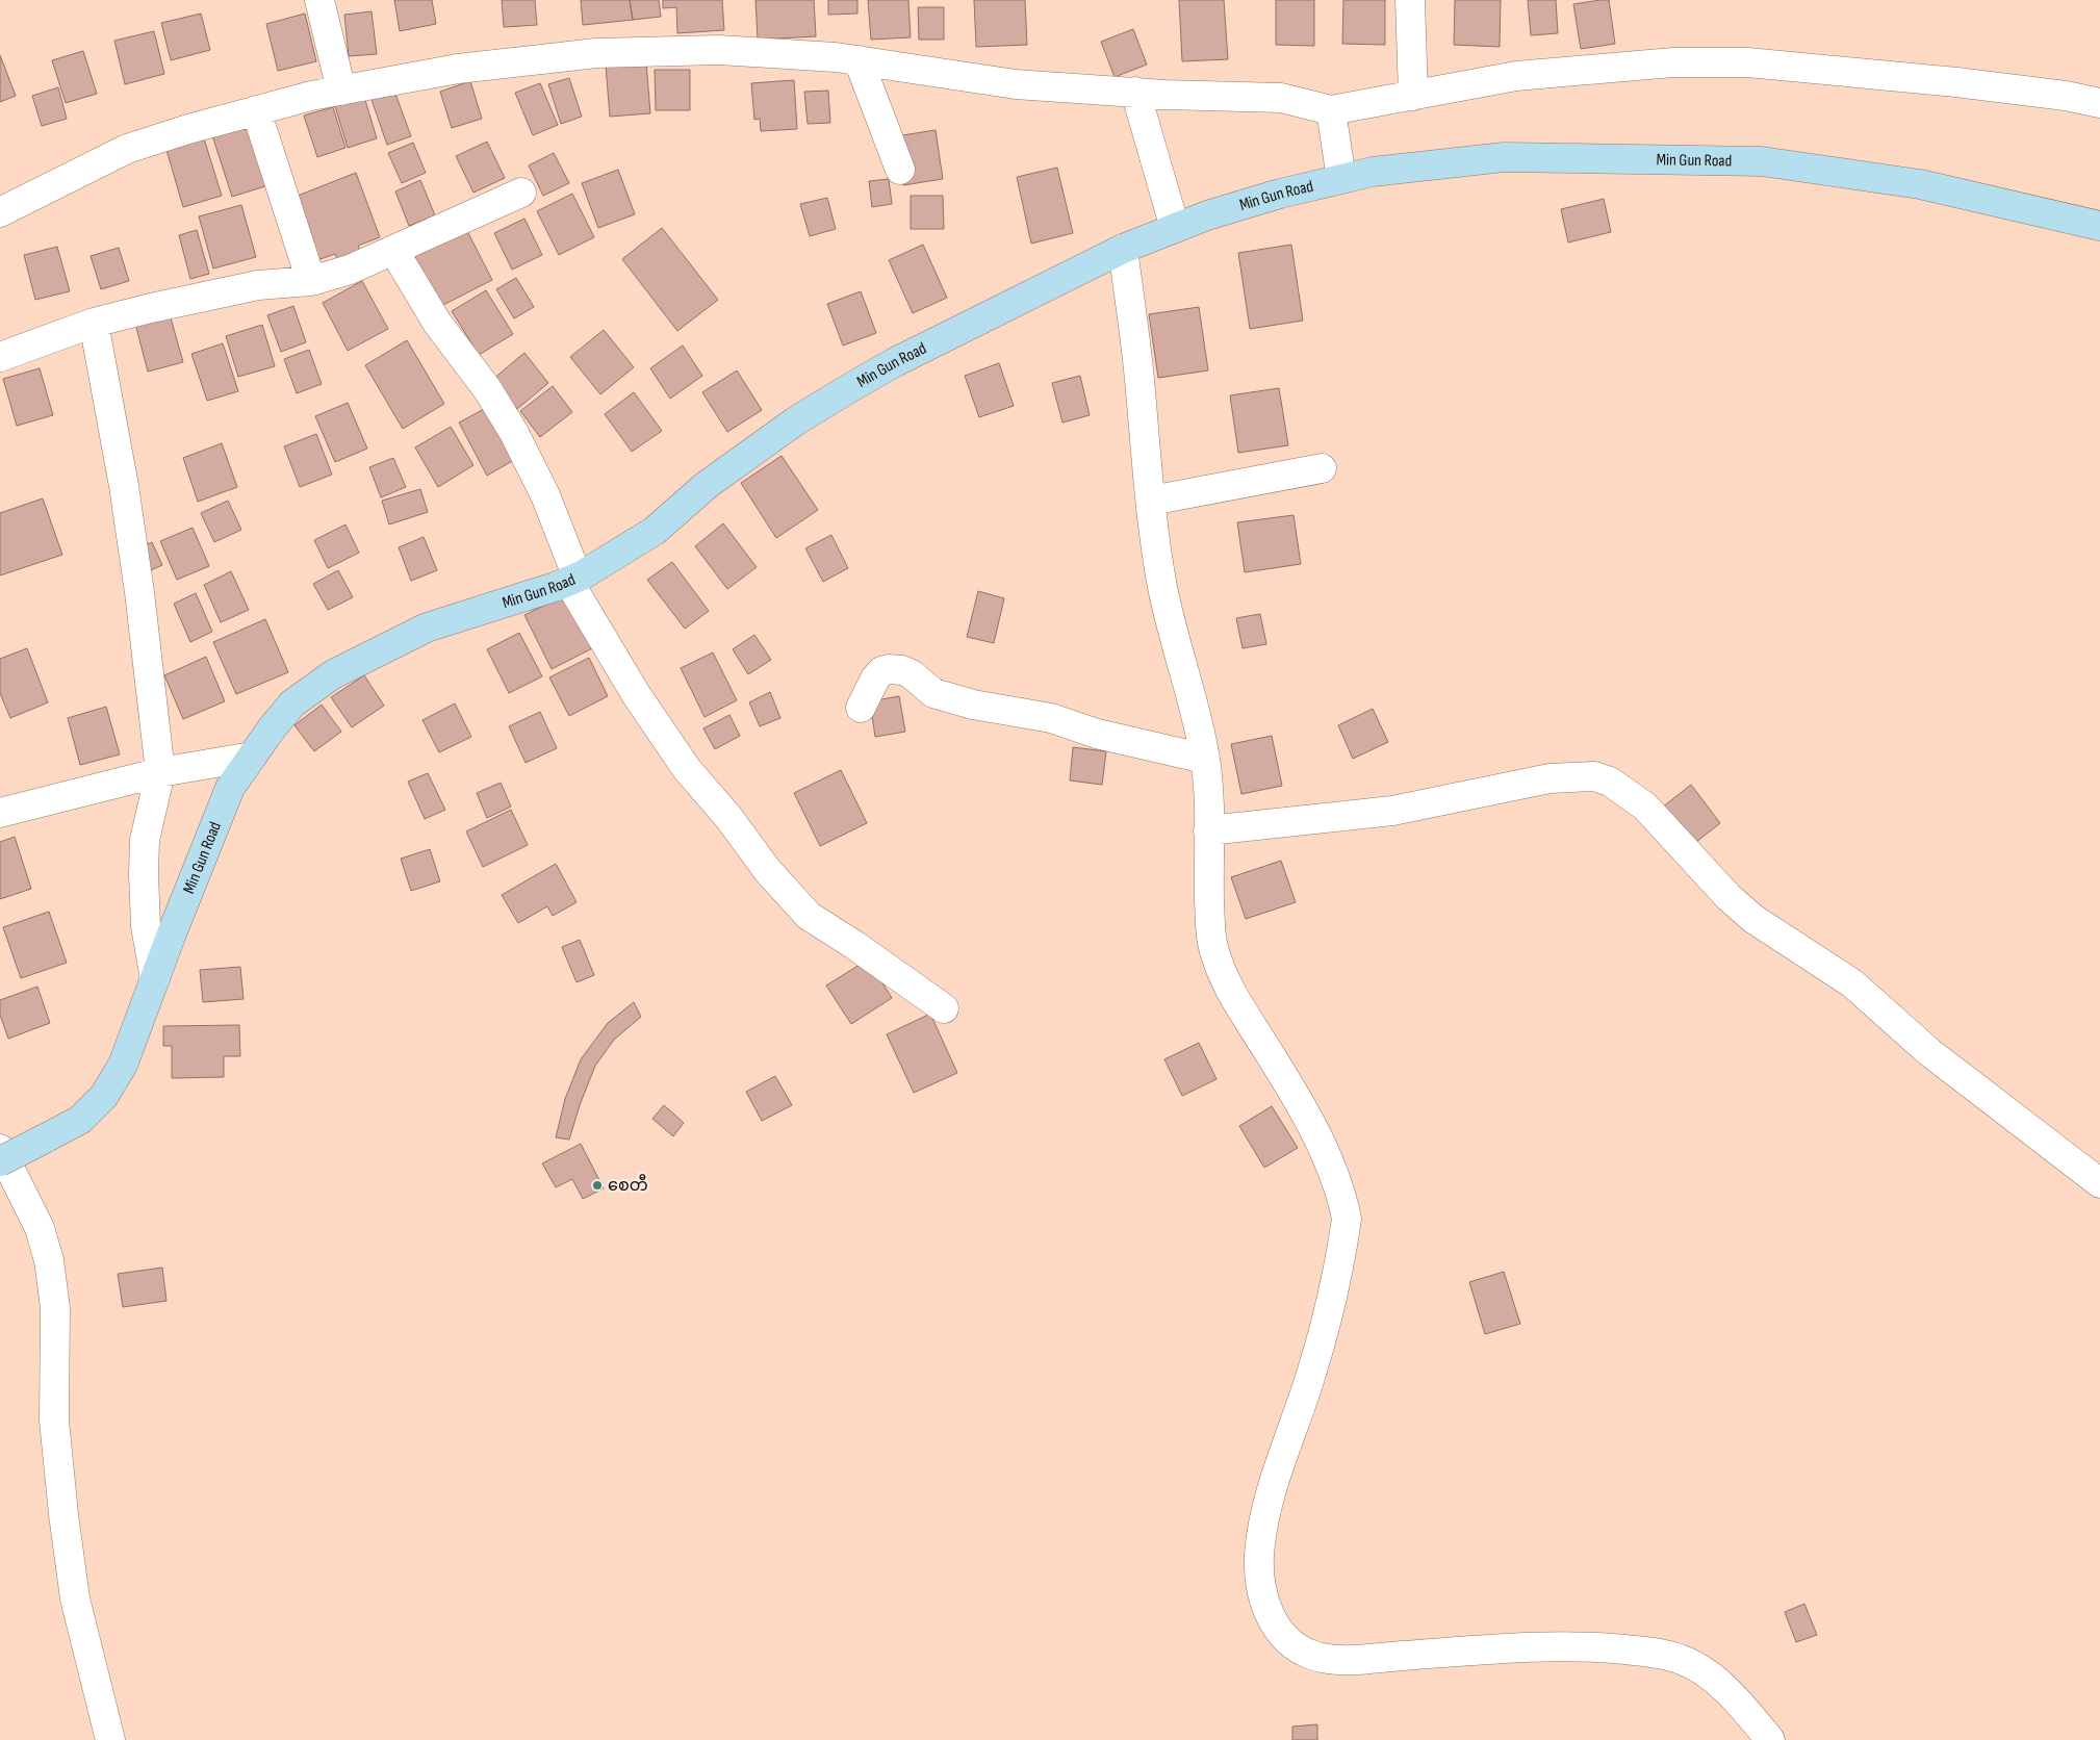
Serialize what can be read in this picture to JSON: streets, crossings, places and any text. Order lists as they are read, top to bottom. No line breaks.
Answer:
{"streets":{"street":["Min Gun Road"]},"places":["စေတီ"]}
